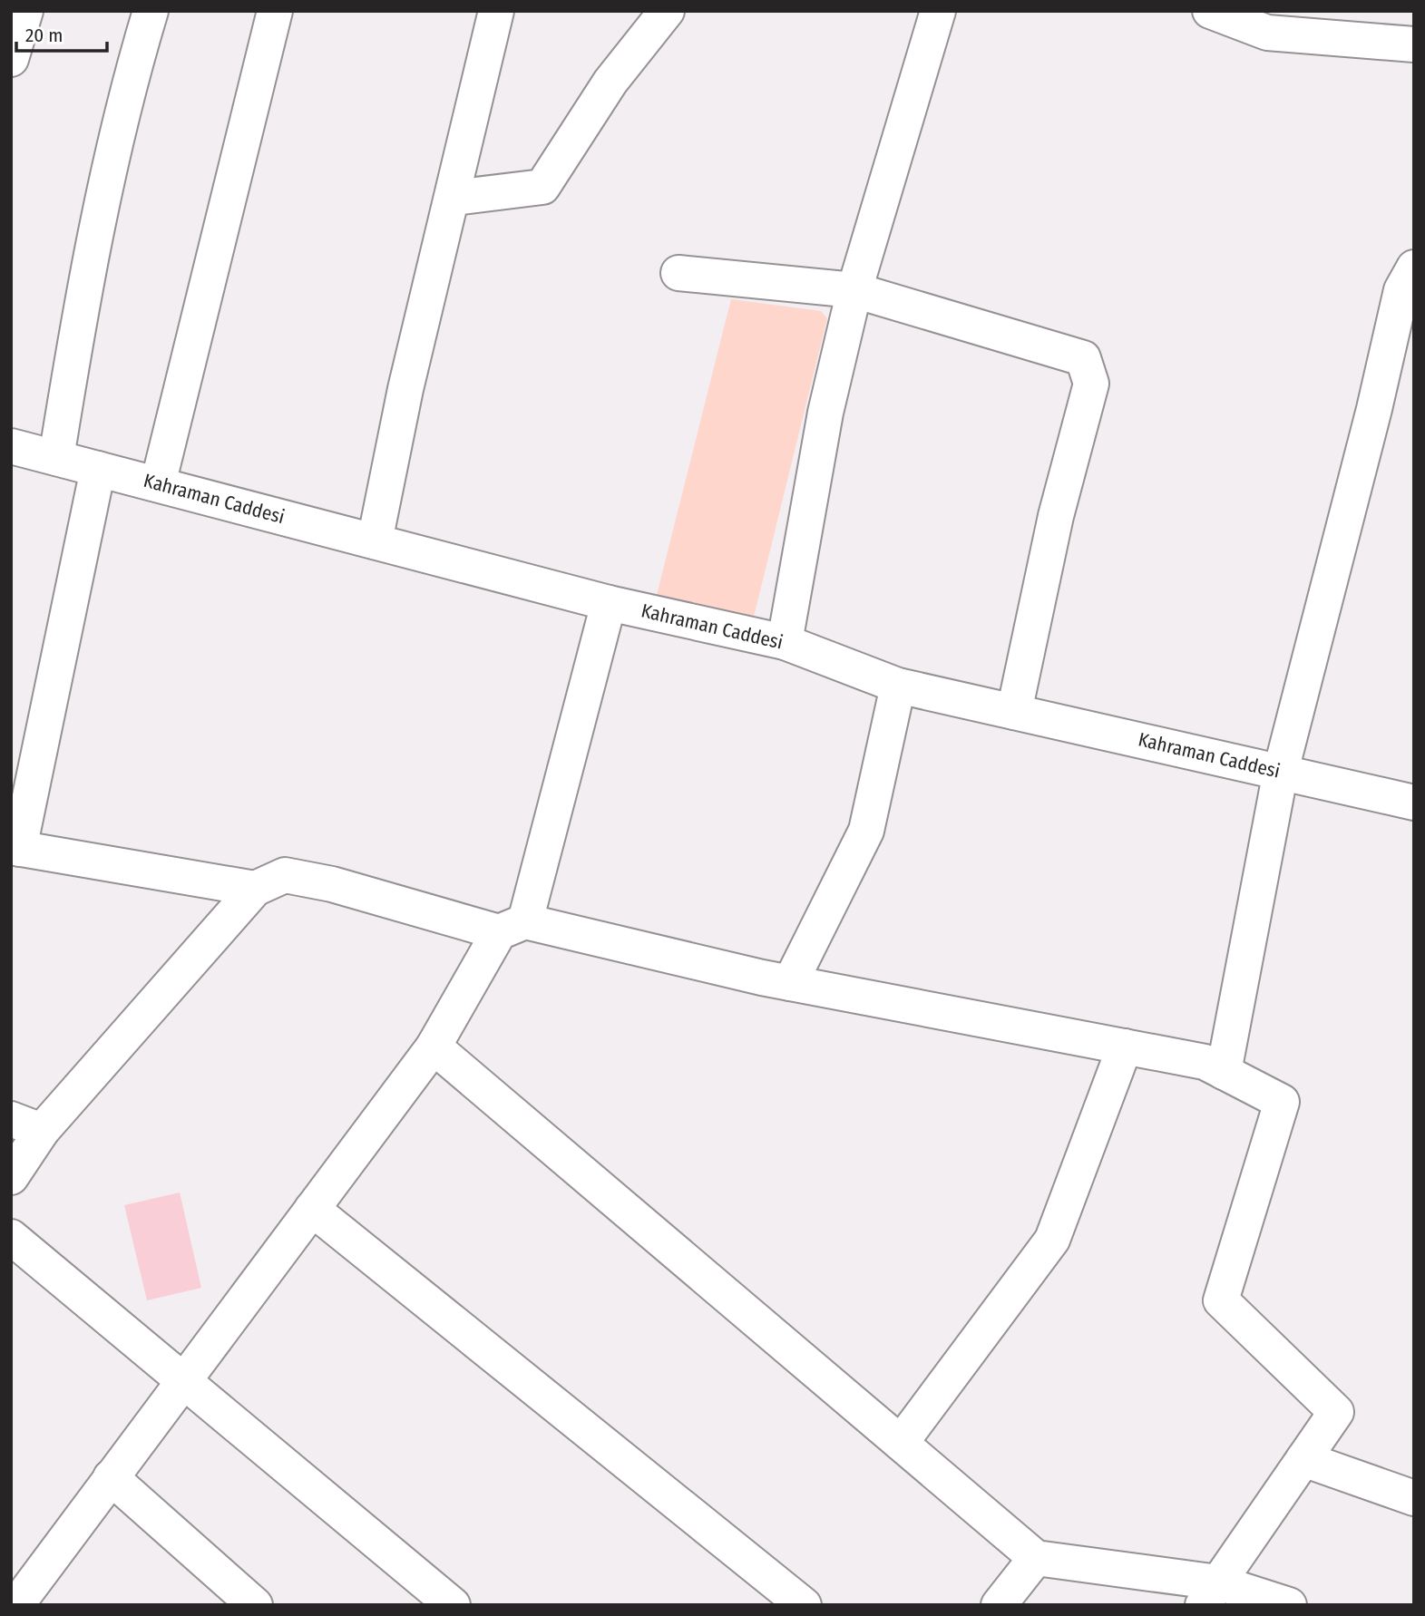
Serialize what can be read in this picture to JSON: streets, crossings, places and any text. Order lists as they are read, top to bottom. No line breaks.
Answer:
{"streets":{"street":["Kahraman Caddesi"]},"scale_bar":"20 m"}
